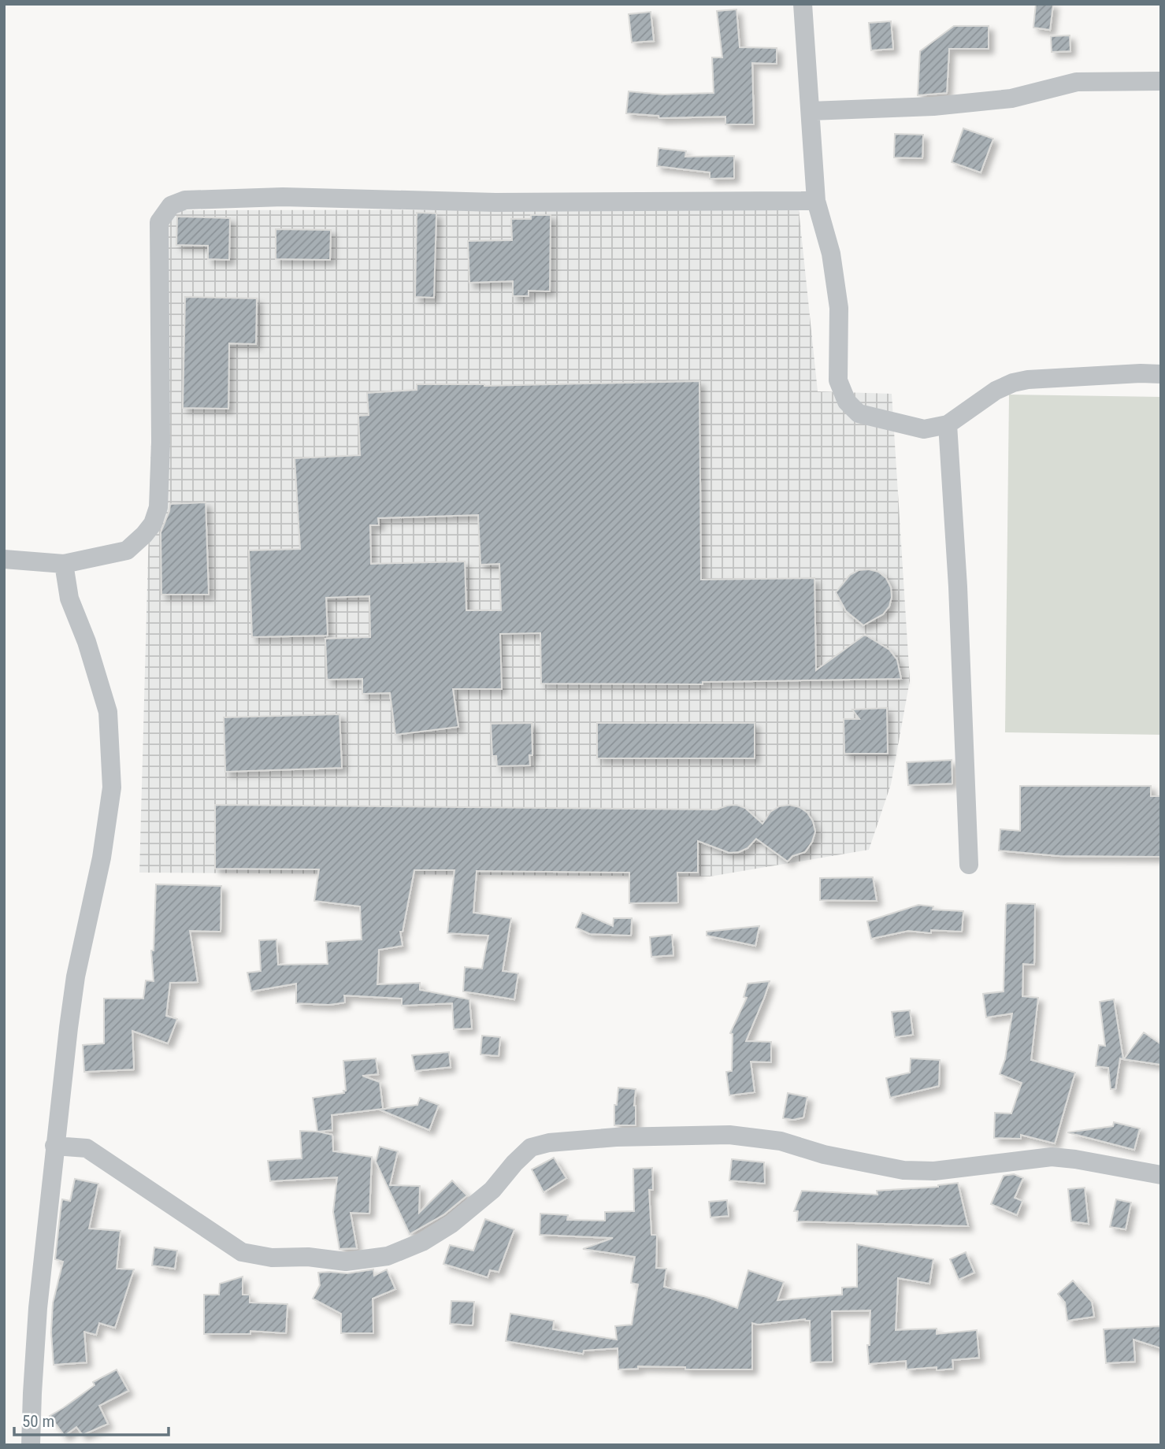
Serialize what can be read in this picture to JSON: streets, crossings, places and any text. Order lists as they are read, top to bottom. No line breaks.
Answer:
{"scale_bar":"50 m"}
